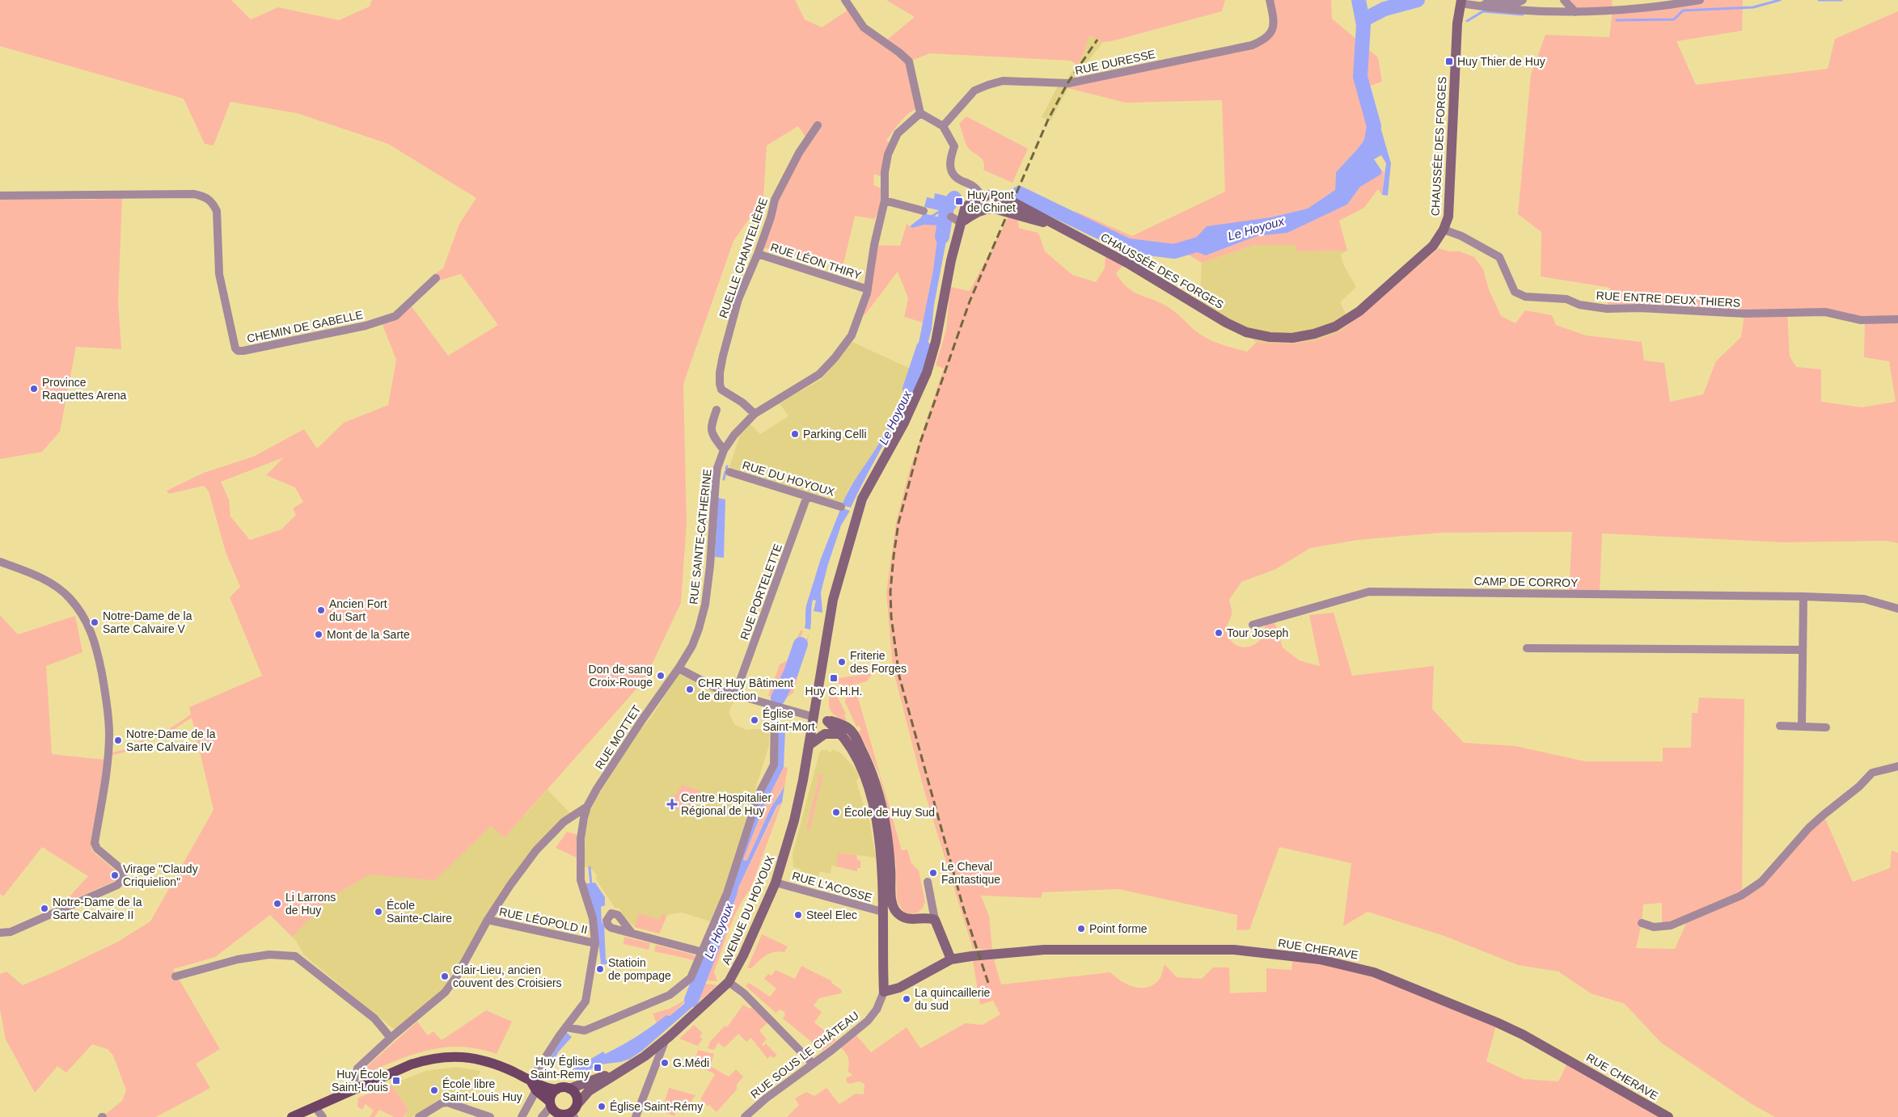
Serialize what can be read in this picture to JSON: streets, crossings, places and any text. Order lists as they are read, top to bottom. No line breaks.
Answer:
{"streets":{"main road":["CHAUSSÉE DES FORGES","AVENUE DU HOYOUX","RUE CHERAVE"],"street":["RUE DURESSE","RUELLE CHANTELIÈRE","RUE LÉON THIRY","RUE ENTRE DEUX THIERS","CHEMIN DE GABELLE","RUE DU HOYOUX","RUE SAINTE-CATHERINE","CAMP DE CORROY","RUE PORTELETTE","RUE MOTTET","RUE L'ACOSSE","RUE LÉOPOLD II","RUE SOUS LE CHÂTEAU"]},"crossings":[["CHAUSSÉE DES FORGES","RUE ENTRE DEUX THIERS"],["RUELLE CHANTELIÈRE","RUE LÉON THIRY"],["RUELLE CHANTELIÈRE","RUE SAINTE-CATHERINE"],["RUE LÉON THIRY","RUE SAINTE-CATHERINE"],["RUE DU HOYOUX","RUE PORTELETTE"],["RUE SAINTE-CATHERINE","RUE MOTTET"],["RUE L'ACOSSE","AVENUE DU HOYOUX"]],"water":["Le Hoyoux"],"places":{"transit":["Huy Thier de Huy","Huy Pont de Chinet","Huy C.H.H.","Huy Église Saint-Remy","Huy École Saint-Louis"],"other":["Province Raquettes Arena","Parking Celli","Ancien Fort du Sart","Notre-Dame de la Sarte Calvaire V","Tour Joseph","Mont de la Sarte","Friterie des Forges","Don de sang Croix-Rouge","CHR Huy Bâtiment de direction","Église Saint-Mort","Notre-Dame de la Sarte Calvaire IV","École de Huy Sud","Le Cheval Fantastique","Virage \"Claudy Criquielion\"","Li Larrons de Huy","Notre-Dame de la Sarte Calvaire II","École Sainte-Claire","Steel Elec","Point forme","Statioin de pompage","Clair-Lieu, ancien couvent des Croisiers","La quincaillerie du sud","G.Médi","École libre Saint-Louis Huy","Église Saint-Rémy"],"health":["Centre Hospitalier Régional de Huy"]}}
